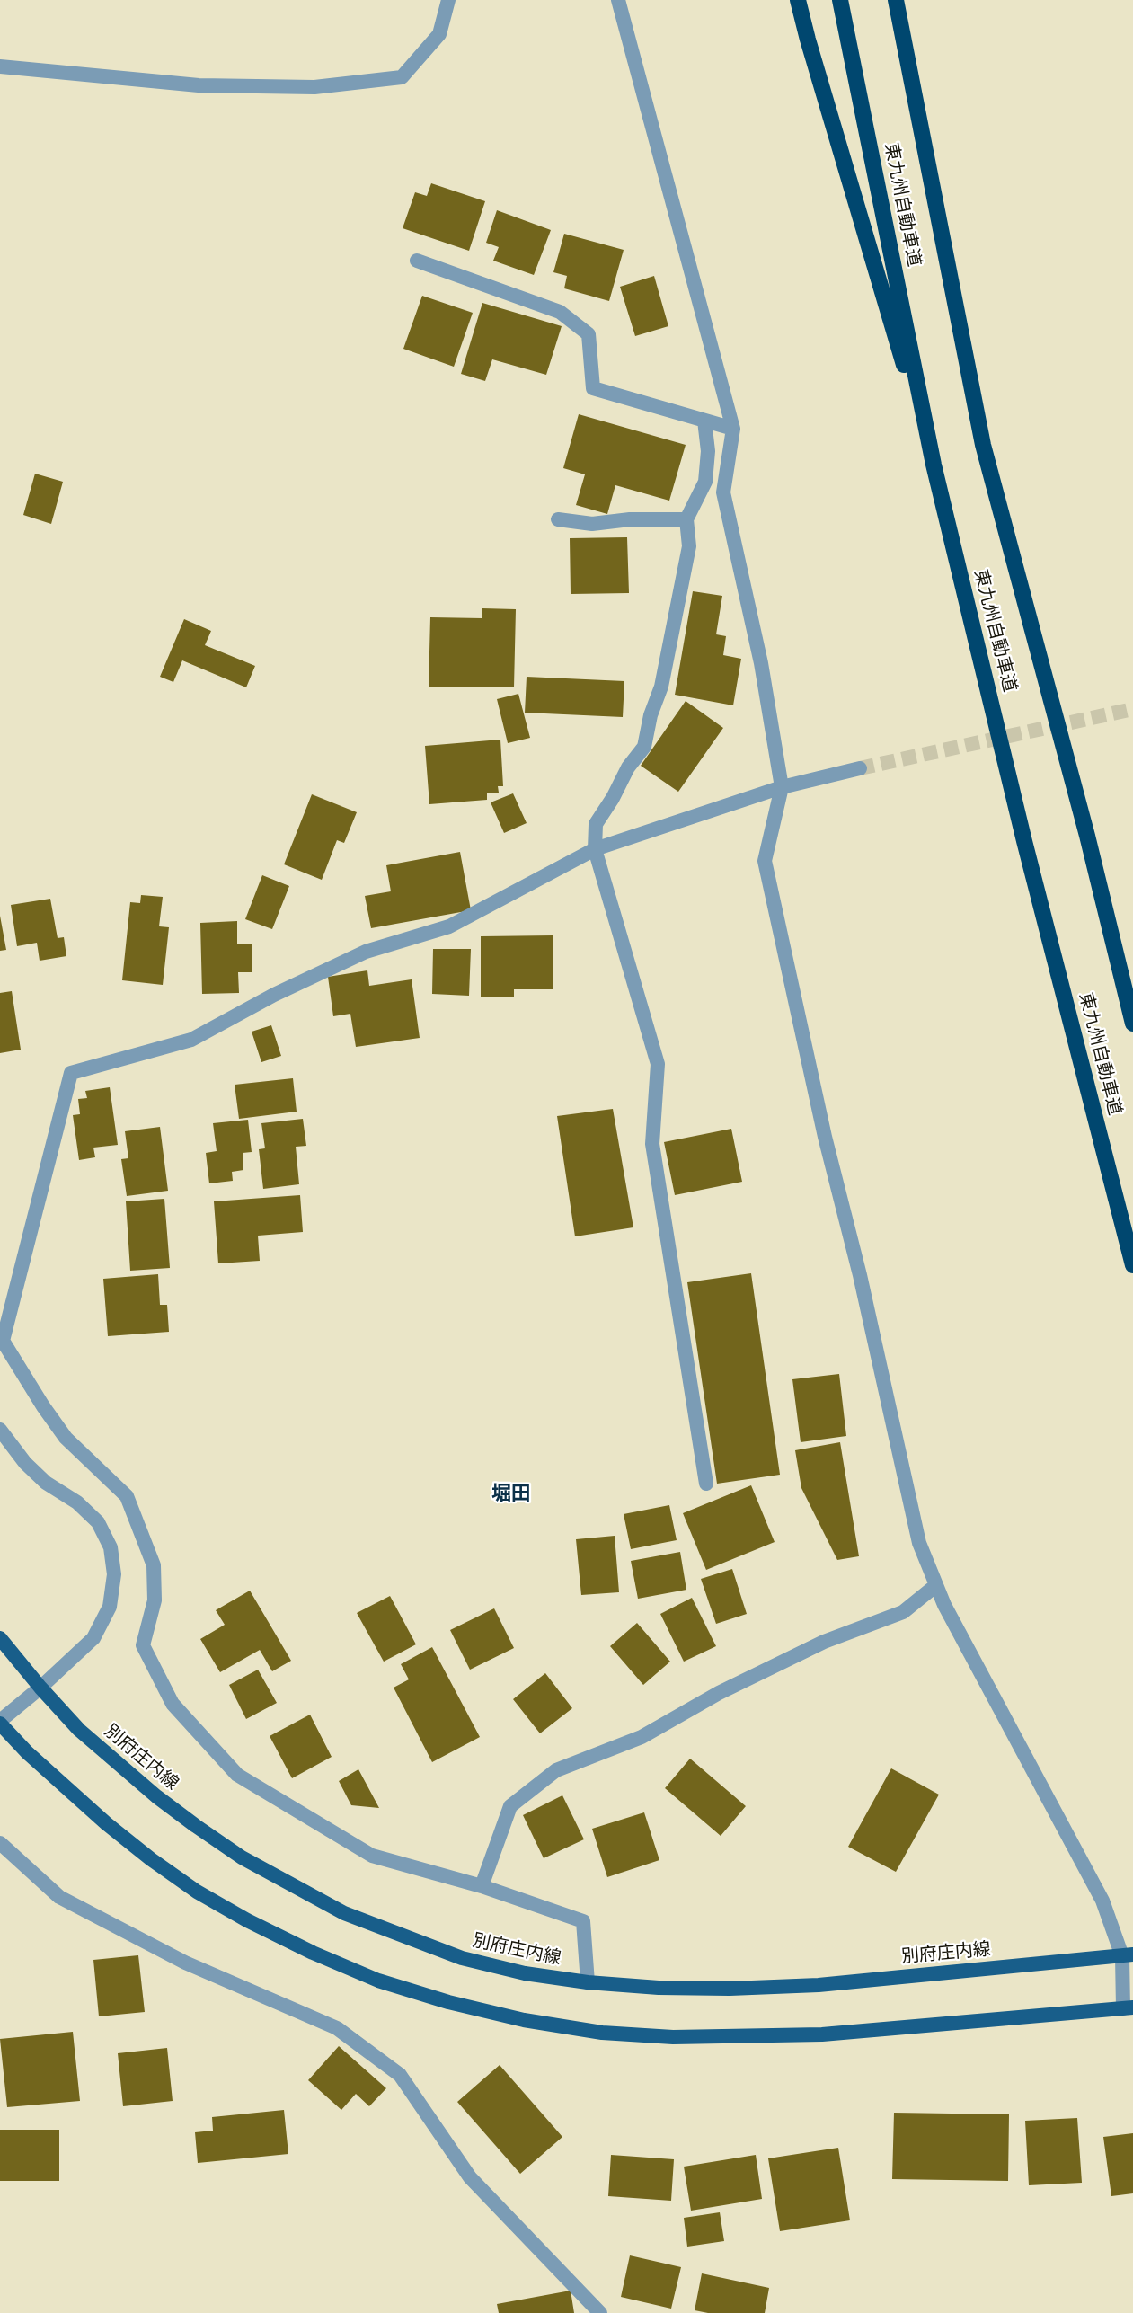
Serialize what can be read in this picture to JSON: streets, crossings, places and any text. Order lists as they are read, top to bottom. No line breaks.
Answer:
{"streets":{"highway":["東九州自動車道"],"main road":["別府庄内線"]},"districts":["堀田"]}
